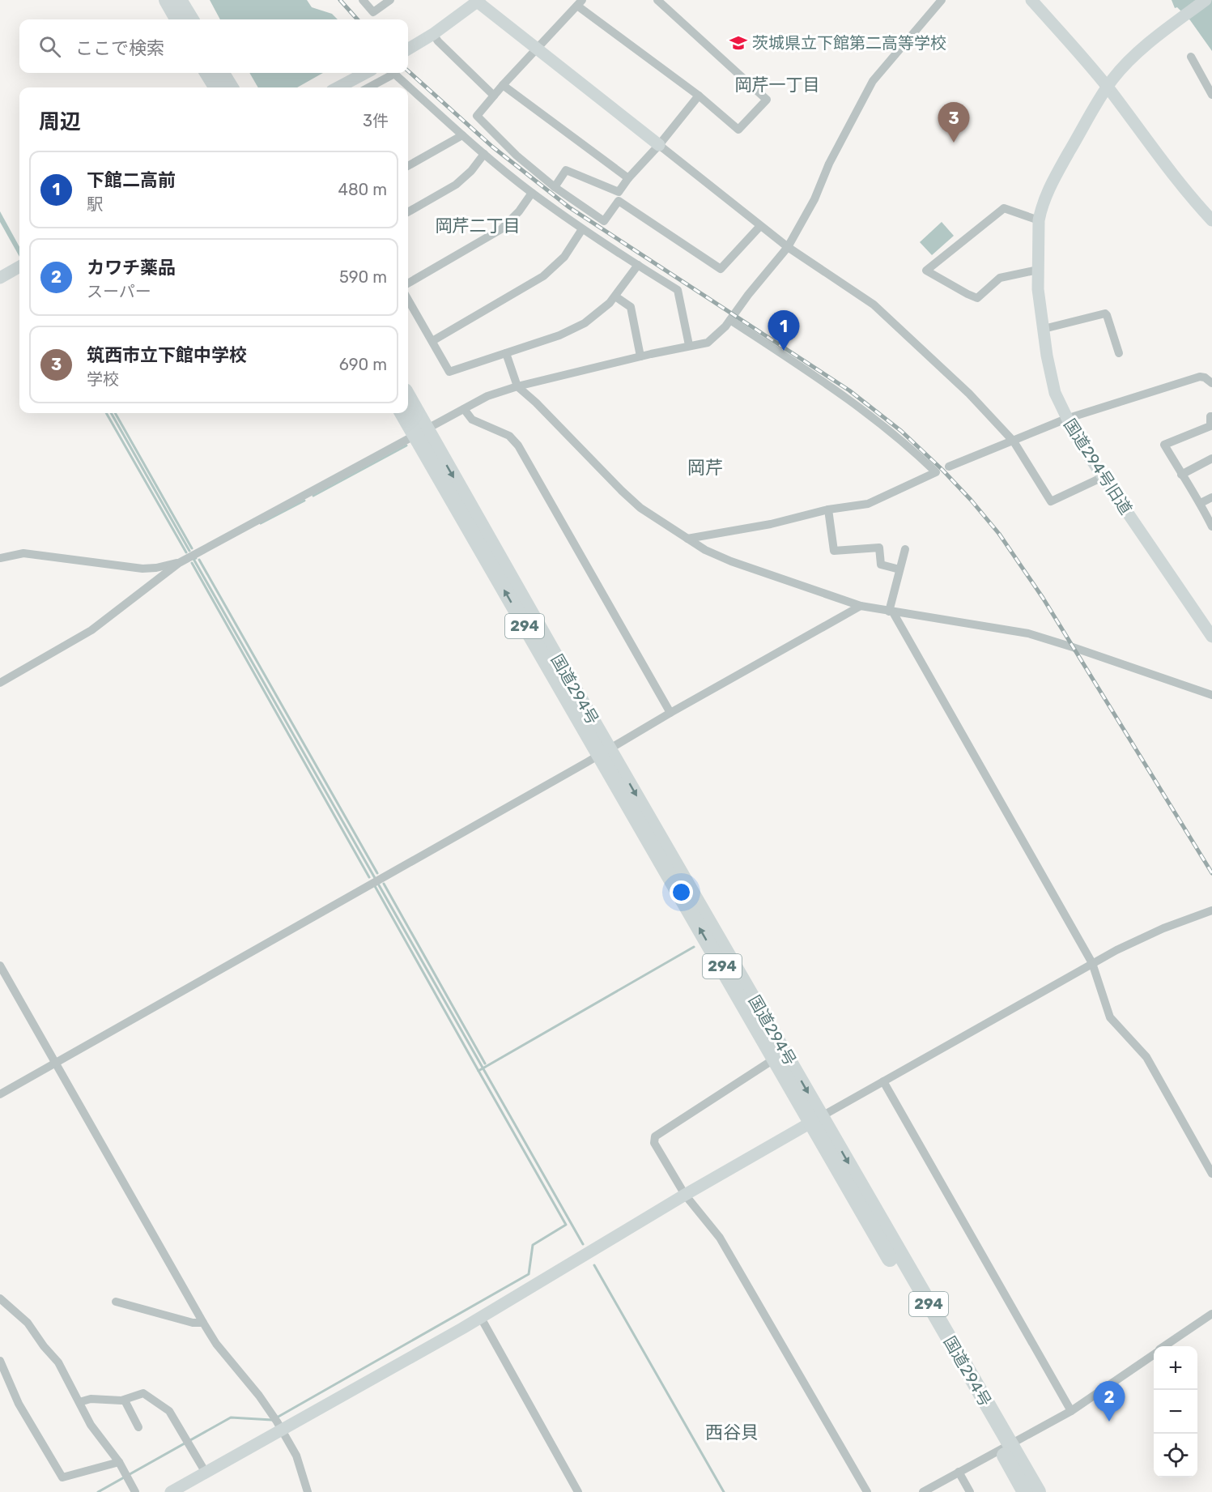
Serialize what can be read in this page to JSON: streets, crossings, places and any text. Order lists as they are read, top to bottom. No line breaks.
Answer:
{"streets":{"highway":["294","国道294号"],"street":["国道294号旧道"]},"districts":["岡芹一丁目","岡芹二丁目","岡芹","西谷貝"],"places":{"school or university":["茨城県立下館第二高等学校"]},"page":{"search":"ここで検索","heading":["周辺","3件"],"pins":["3","1","2"],"list":[{"mark":"1","name":"下館二高前","note":"駅","value":"480 m"},{"mark":"2","name":"カワチ薬品","note":"スーパー","value":"590 m"},{"mark":"3","name":"筑西市立下館中学校","note":"学校","value":"690 m"}],"map_buttons":["+","−"]}}
